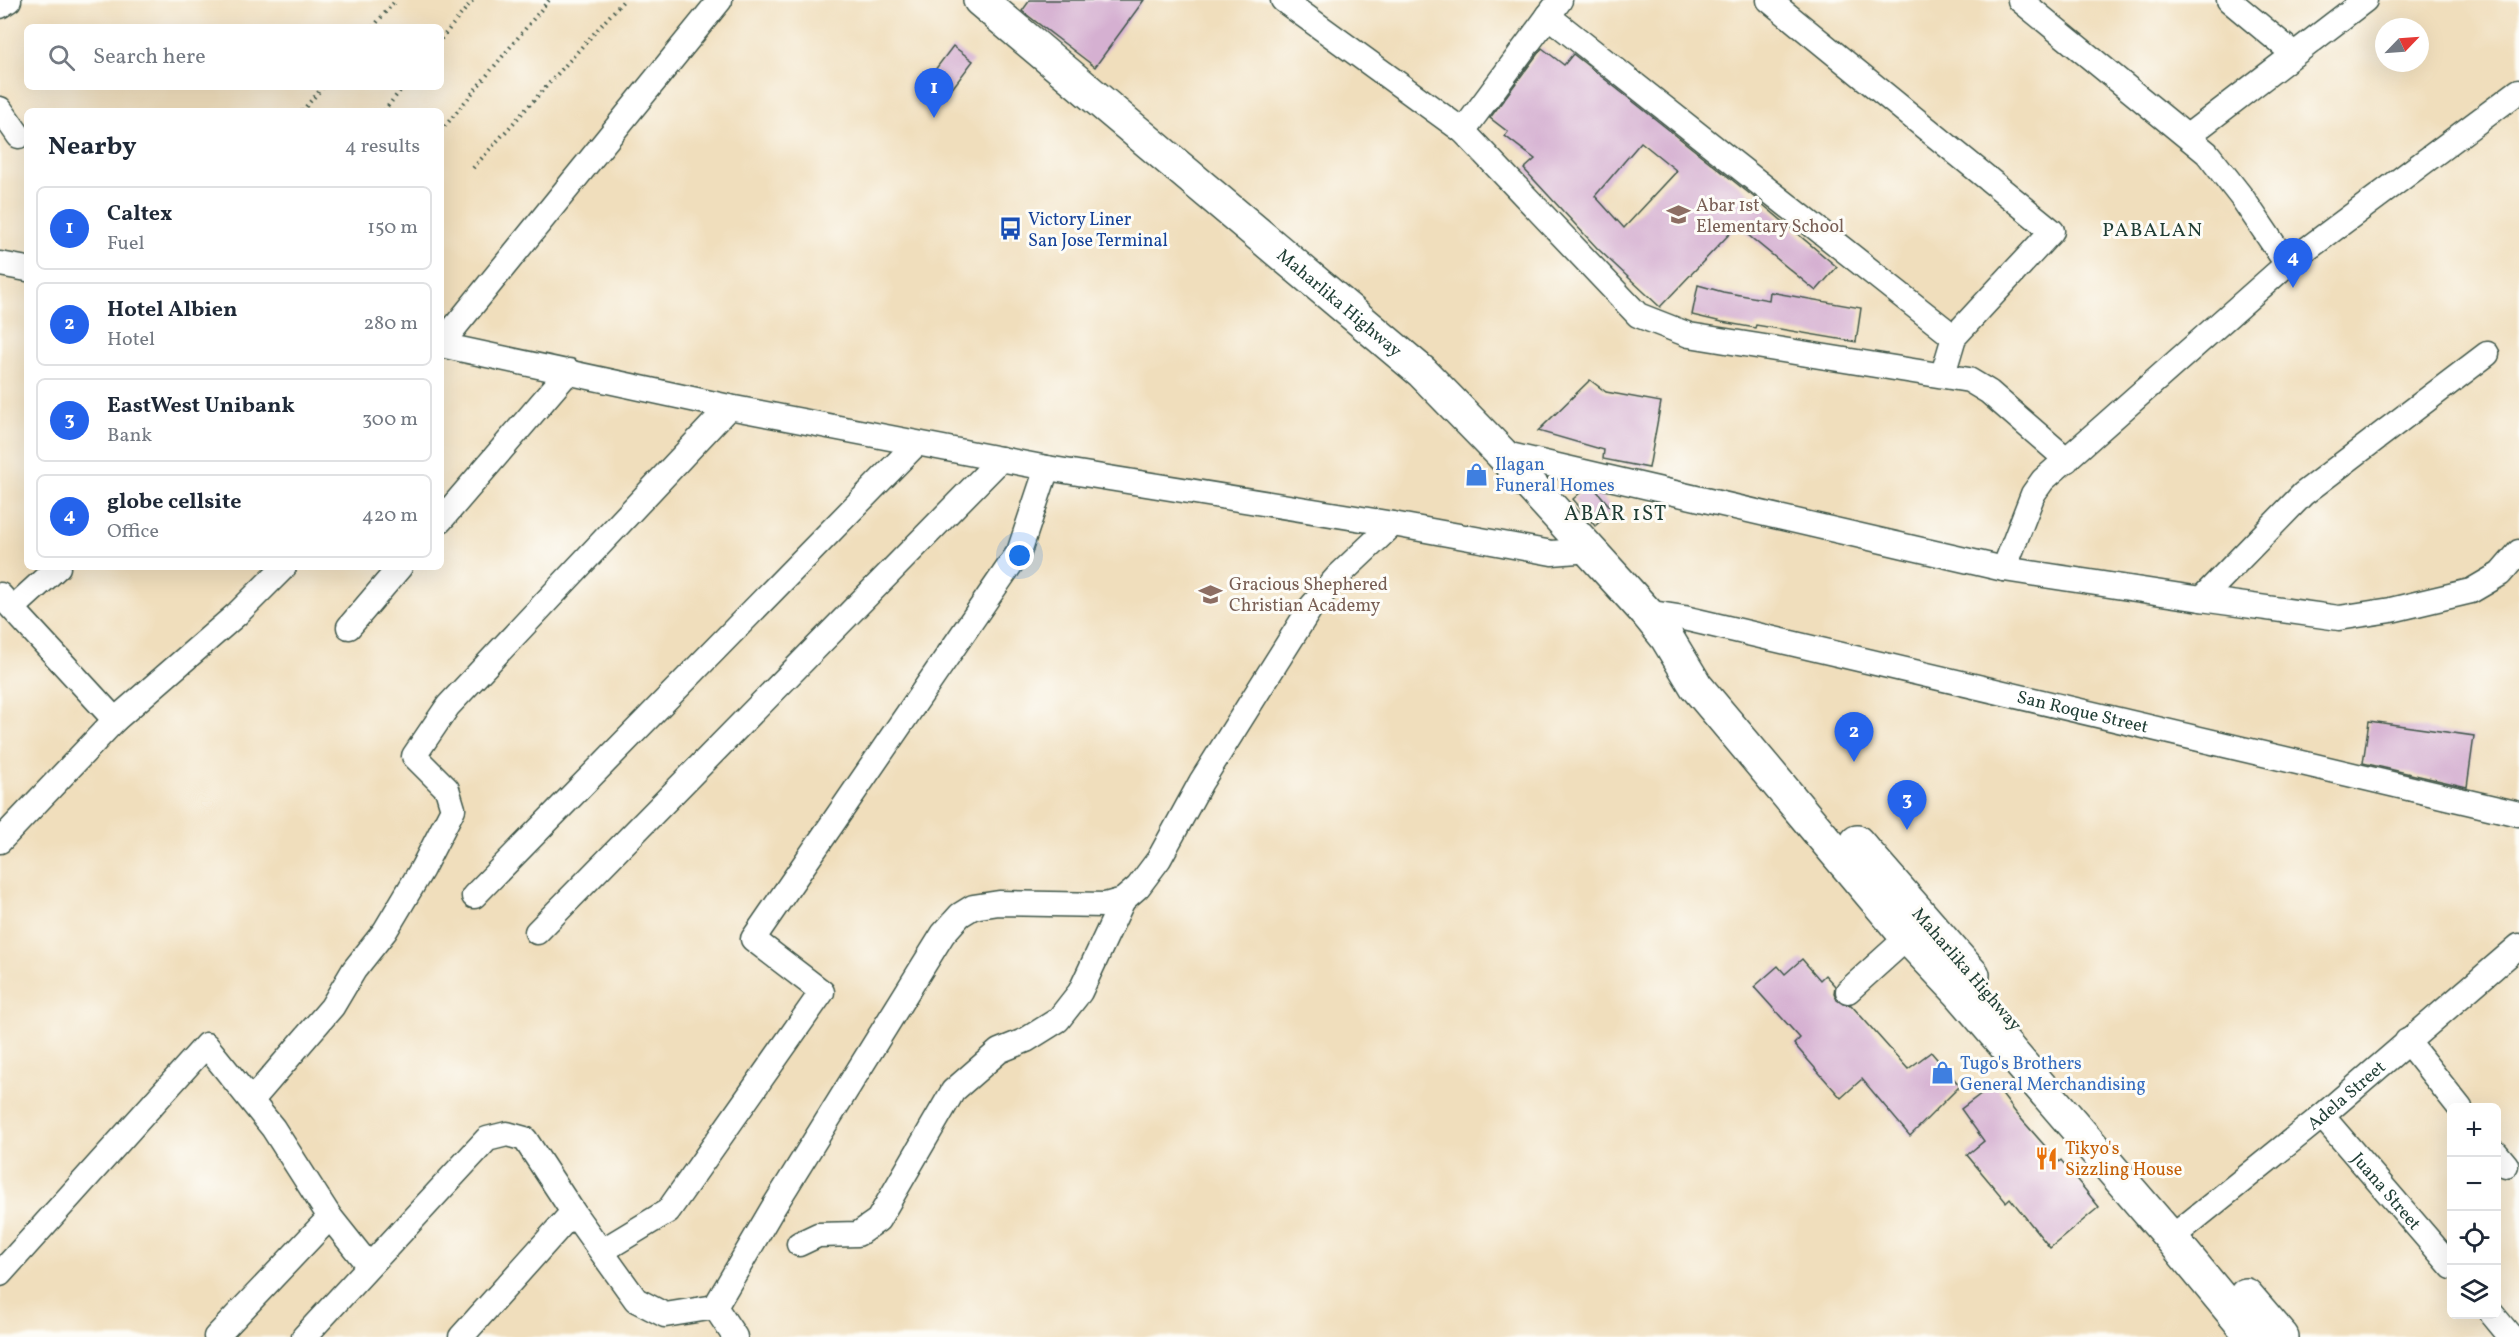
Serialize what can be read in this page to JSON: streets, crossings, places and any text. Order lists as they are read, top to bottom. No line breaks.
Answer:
{"streets":{"highway":["Maharlika Highway"],"street":["San Roque Street","Adela Street","Juana Street"]},"crossings":[["Maharlika Highway","San Roque Street"],["Maharlika Highway","Adela Street"],["Adela Street","Juana Street"]],"districts":["PABALAN","ABAR 1ST"],"places":{"school or university":["Abar 1st Elementary School","Gracious Shephered Christian Academy"],"bus stop":["Victory Liner San Jose Terminal"],"shop":["Ilagan Funeral Homes","Tugo's Brothers General Merchandising"],"restaurant":["Tikyo's Sizzling House"]},"north":"top right","page":{"search":"Search here","pins":["1","4","2","3"],"heading":["Nearby","4 results"],"list":[{"mark":"1","name":"Caltex","note":"Fuel","value":"150 m"},{"mark":"2","name":"Hotel Albien","note":"Hotel","value":"280 m"},{"mark":"3","name":"EastWest Unibank","note":"Bank","value":"300 m"},{"mark":"4","name":"globe cellsite","note":"Office","value":"420 m"}],"map_buttons":["+","−"]}}
